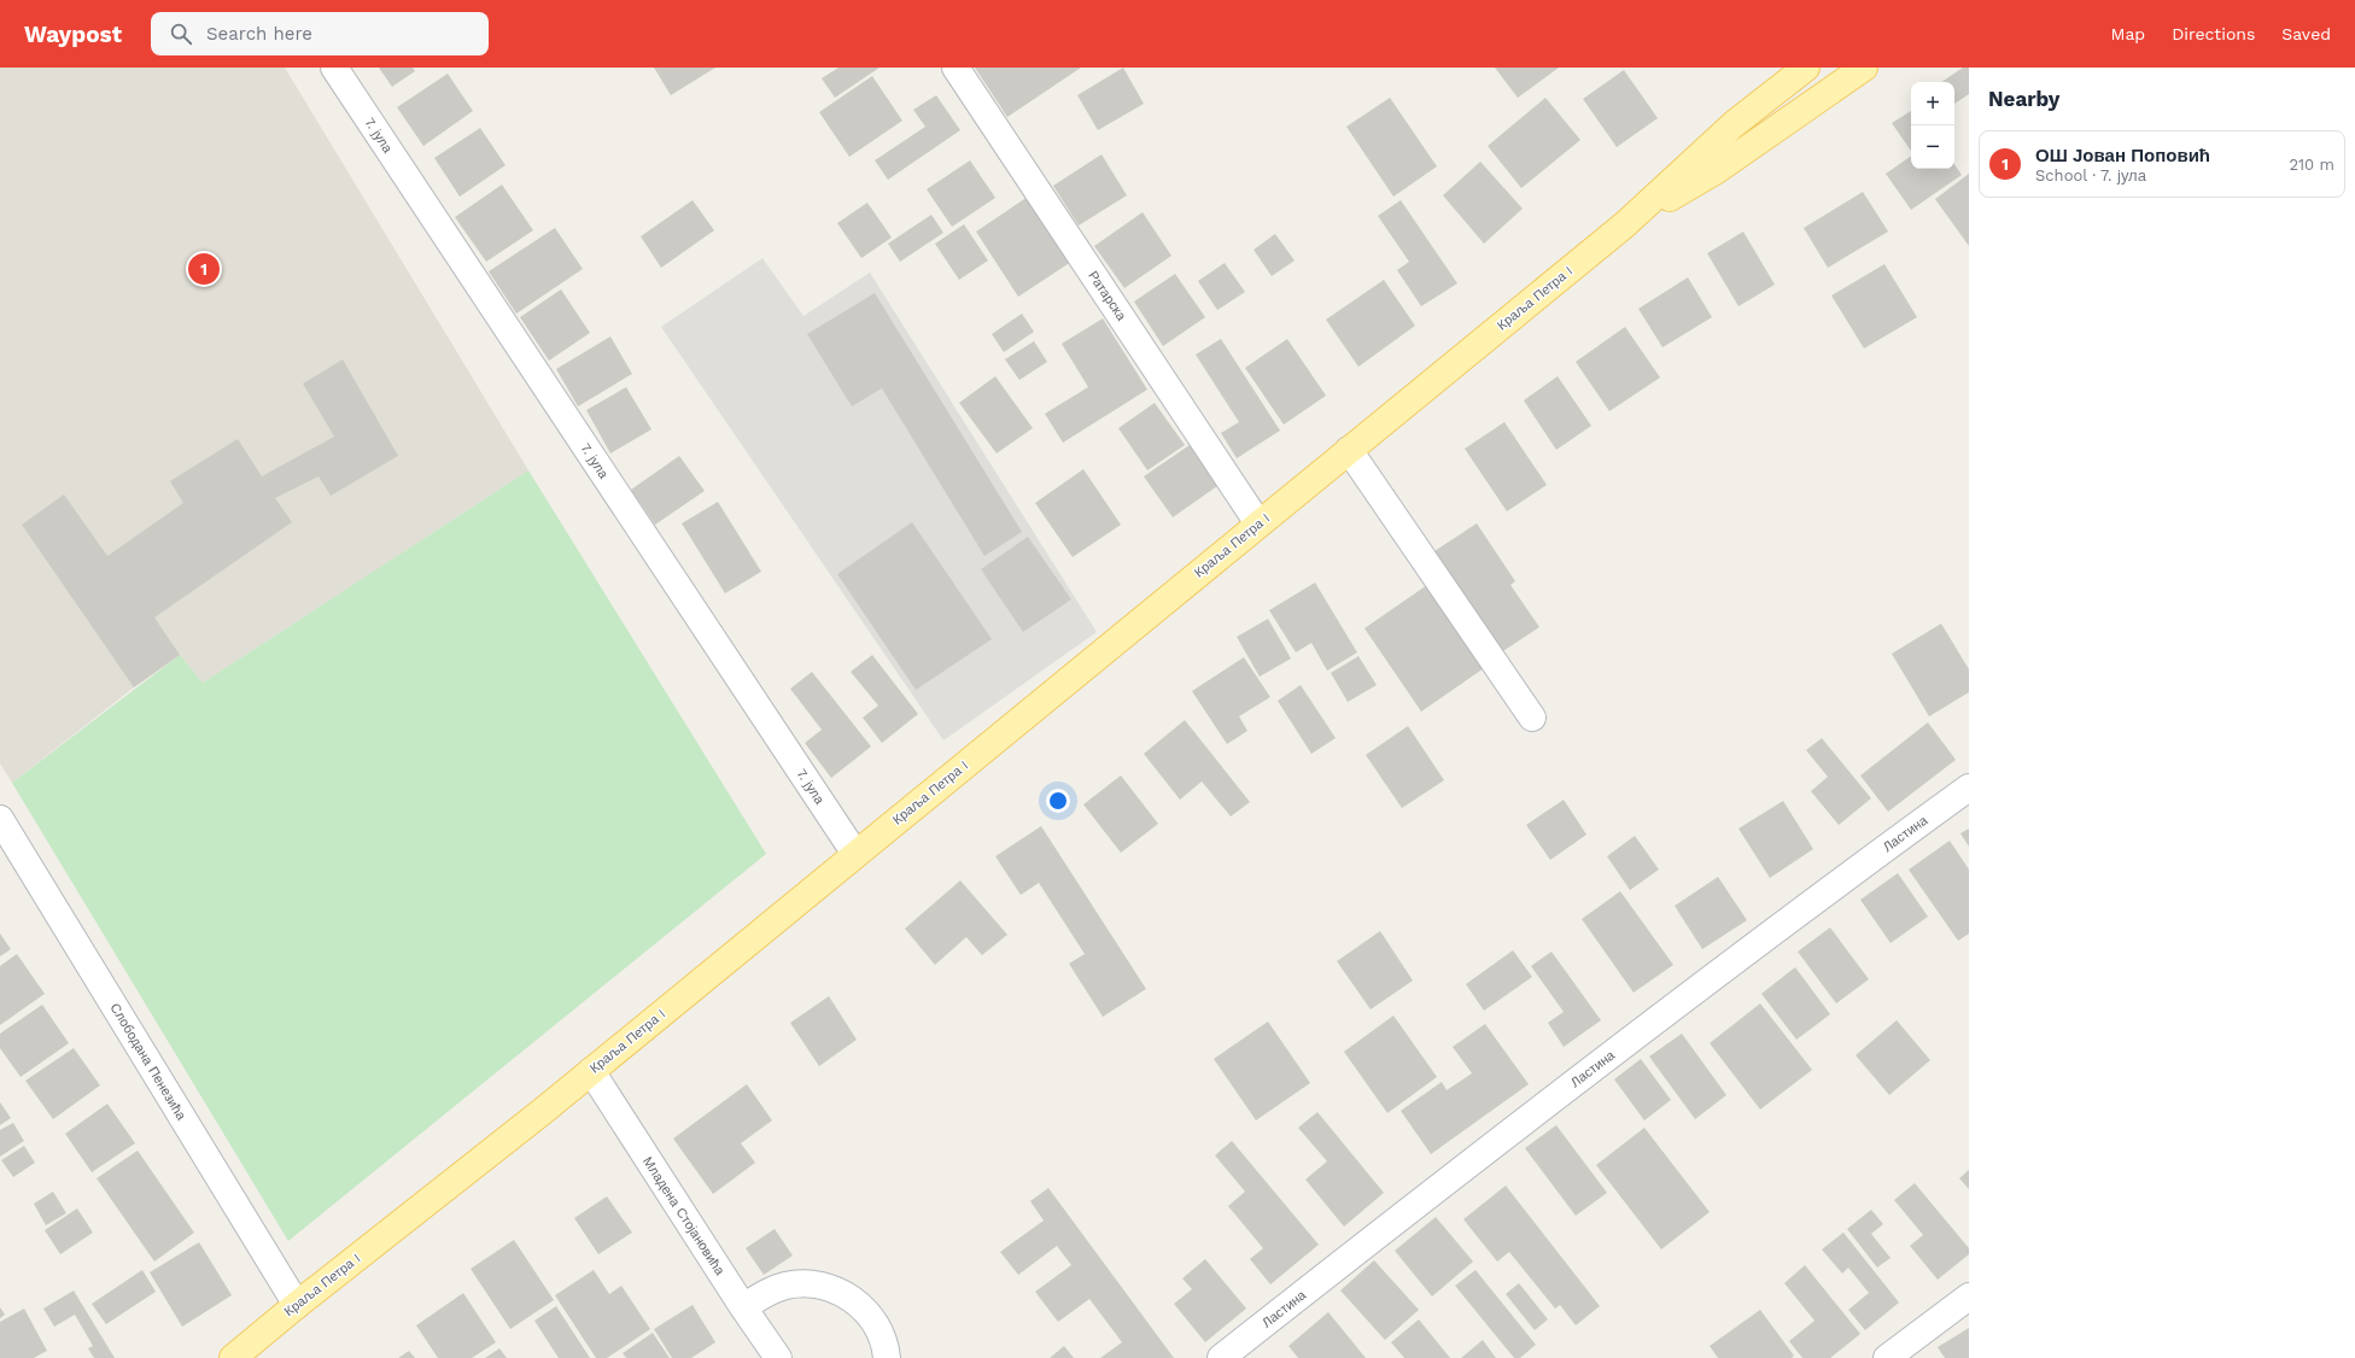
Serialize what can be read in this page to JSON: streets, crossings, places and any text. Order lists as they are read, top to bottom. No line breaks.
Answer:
{"streets":{"main road":["Краља Петра I"],"street":["7. јула","Ратарска","Ластина","Слободана Пенезића","Младена Стојановића"]},"crossings":[["7. јула","Краља Петра I"],["Ратарска","Краља Петра I"],["Краља Петра I","Слободана Пенезића"],["Краља Петра I","Младена Стојановића"]],"page":{"header":"Waypost","search":"Search here","nav":["Map","Directions","Saved"],"heading":"Nearby","map_buttons":["+","−"],"list":[{"mark":"1","name":"ОШ Јован Поповић","note":"School · 7. јула","value":"210 m"}],"pins":"1"}}
